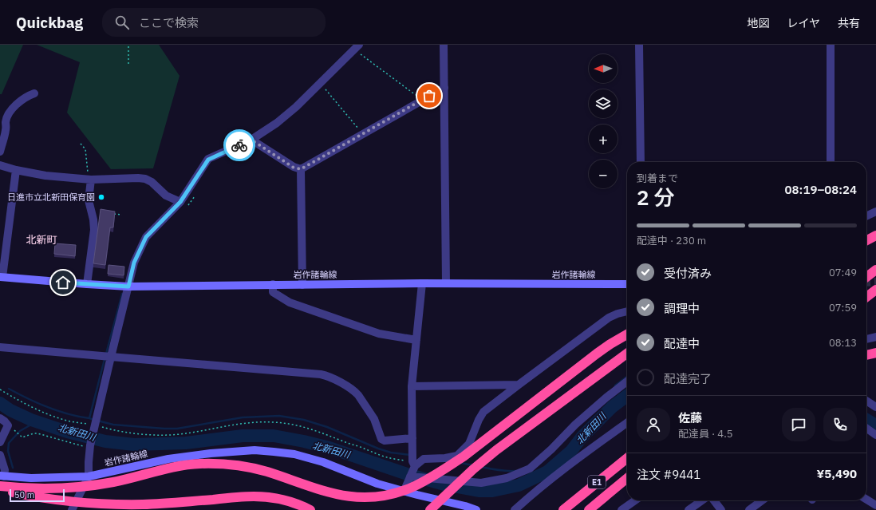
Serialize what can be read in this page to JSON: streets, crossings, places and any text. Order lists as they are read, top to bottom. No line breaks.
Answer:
{"streets":{"highway":["E1"],"main road":["岩作諸輪線"]},"districts":["北新町"],"water":["北新田川"],"places":["日進市立北新田保育園"],"scale_bar":"50 m","north":"left","page":{"header":"Quickbag","search":"ここで検索","nav":["地図","レイヤ","共有"],"map_buttons":["+","−"],"heading":["2 分","到着まで","08:19–08:24"],"panel":["佐藤","配達員 · 4.5","注文 #9441","¥5,490"],"bar":"配達中 · 230 m","list":[["受付済み","07:49"],["調理中","07:59"],["配達中","08:13"],"配達完了"],"scale":"50 m"}}
